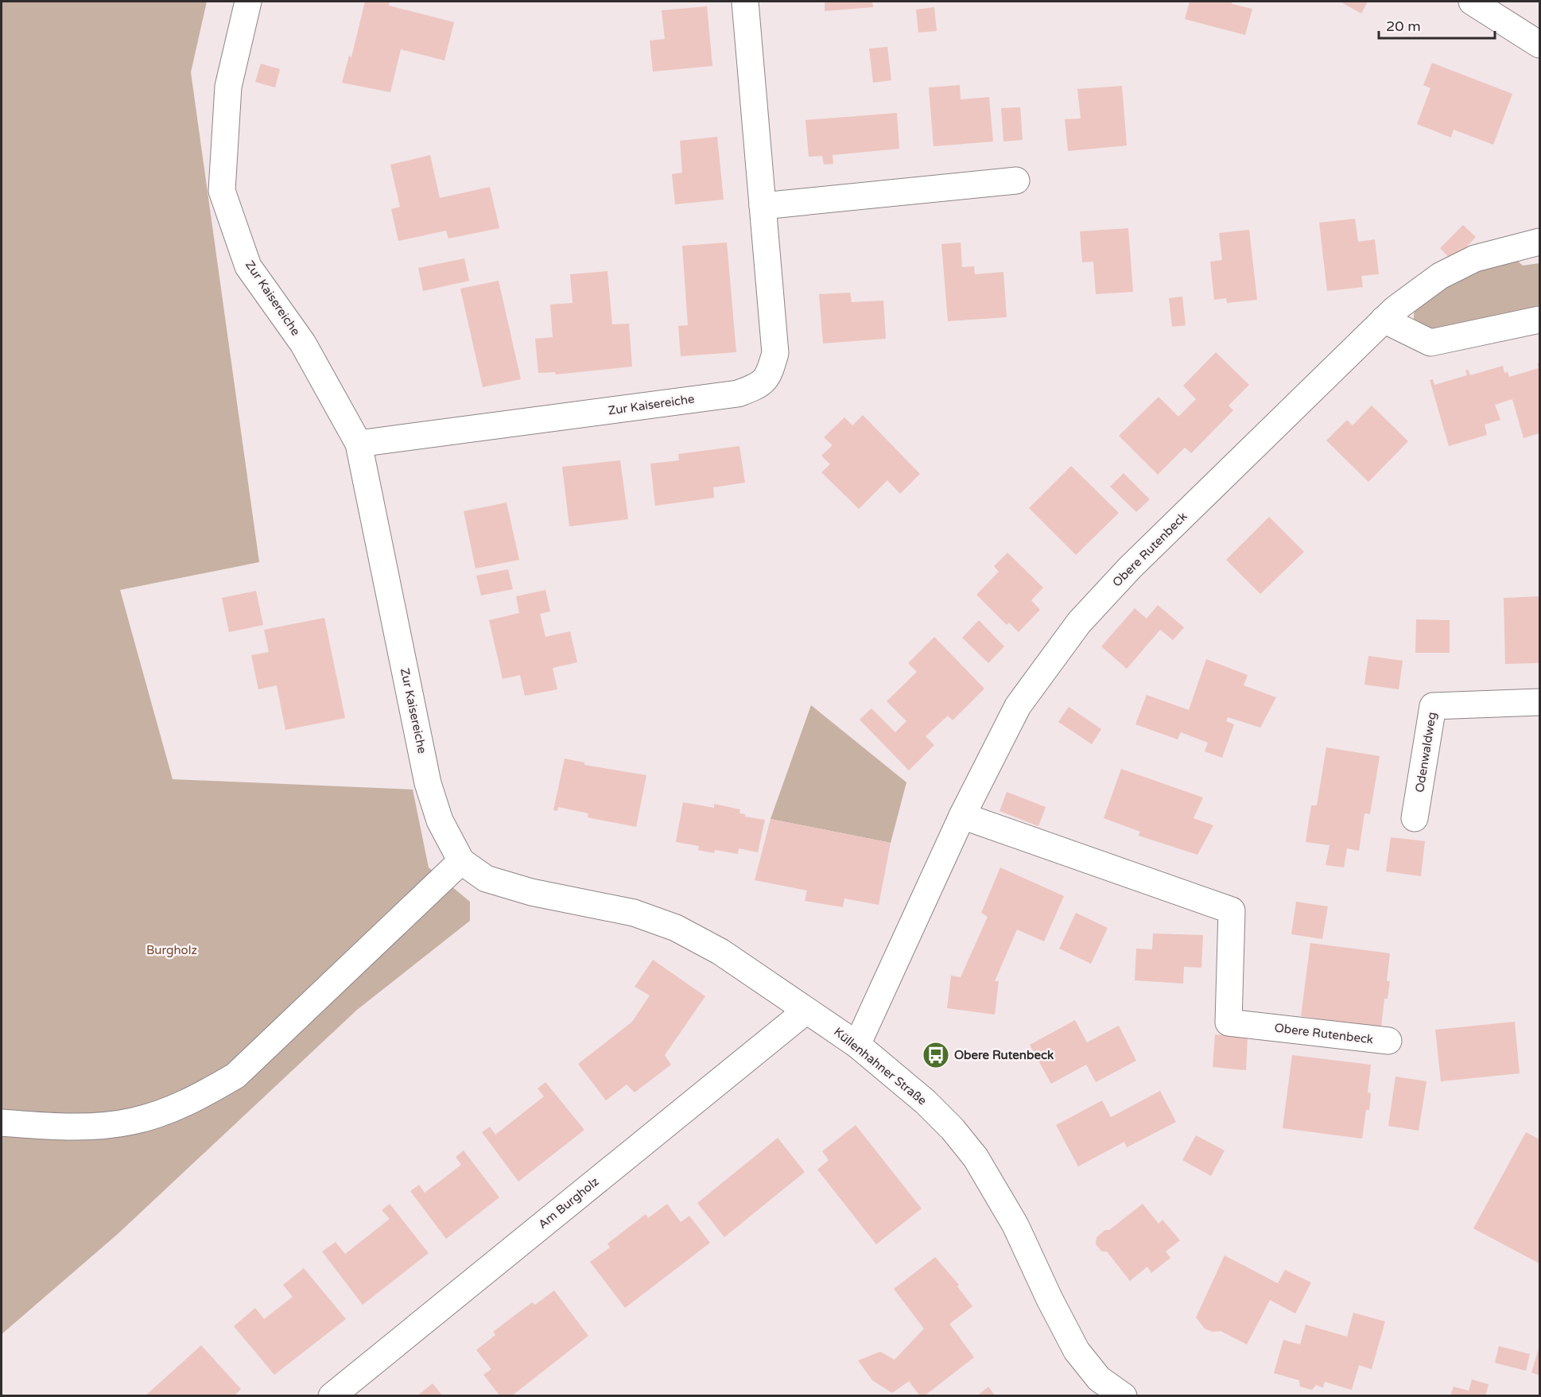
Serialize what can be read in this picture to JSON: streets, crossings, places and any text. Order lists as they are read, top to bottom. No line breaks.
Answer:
{"streets":{"street":["Zur Kaisereiche","Obere Rutenbeck","Odenwaldweg","Küllenhahner Straße","Am Burgholz"]},"crossings":[["Zur Kaisereiche","Küllenhahner Straße"],["Obere Rutenbeck","Küllenhahner Straße"],["Küllenhahner Straße","Am Burgholz"]],"parks":["Burgholz"],"places":{"bus stop":["Obere Rutenbeck"]},"scale_bar":"20 m"}
